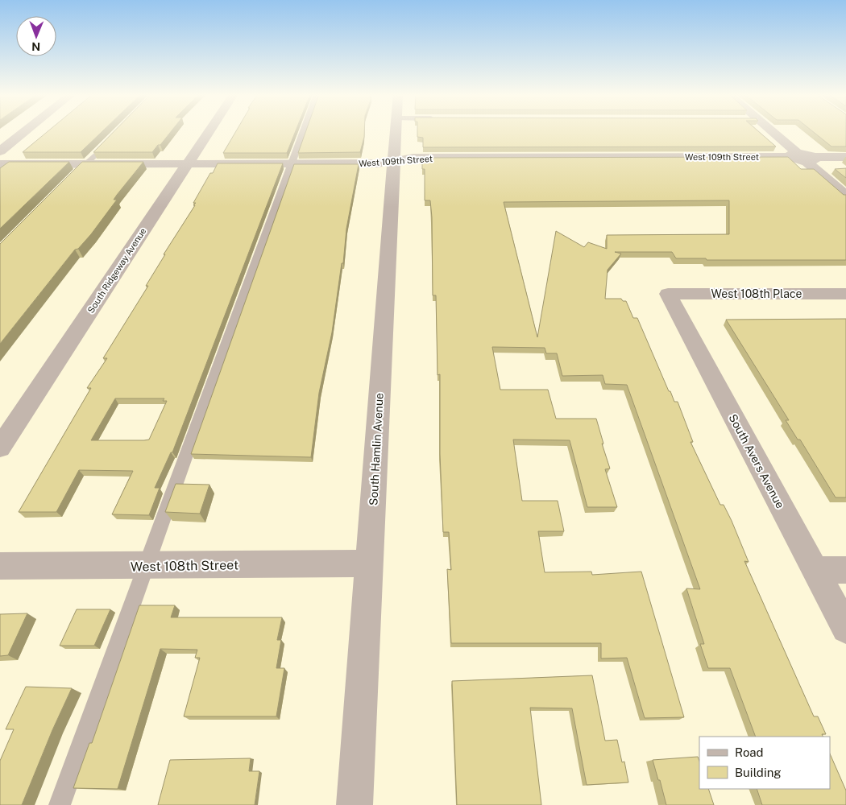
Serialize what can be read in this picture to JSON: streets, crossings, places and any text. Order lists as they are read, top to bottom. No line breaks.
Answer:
{"streets":{"street":["West 109th Street","South Ridgeway Avenue","West 108th Place","South Hamlin Avenue","South Avers Avenue","West 108th Street"]},"crossings":[["West 109th Street","South Ridgeway Avenue"],["West 109th Street","South Hamlin Avenue"],["West 108th Place","South Avers Avenue"],["South Hamlin Avenue","West 108th Street"]],"legend":["Road","Building"],"north":"bottom"}
